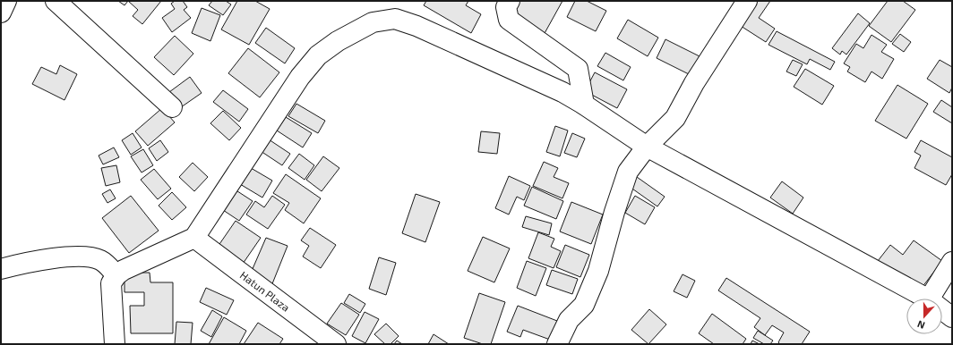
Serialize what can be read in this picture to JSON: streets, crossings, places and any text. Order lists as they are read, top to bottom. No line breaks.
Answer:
{"streets":{"street":["Hatun Plaza"]},"north":"bottom"}
